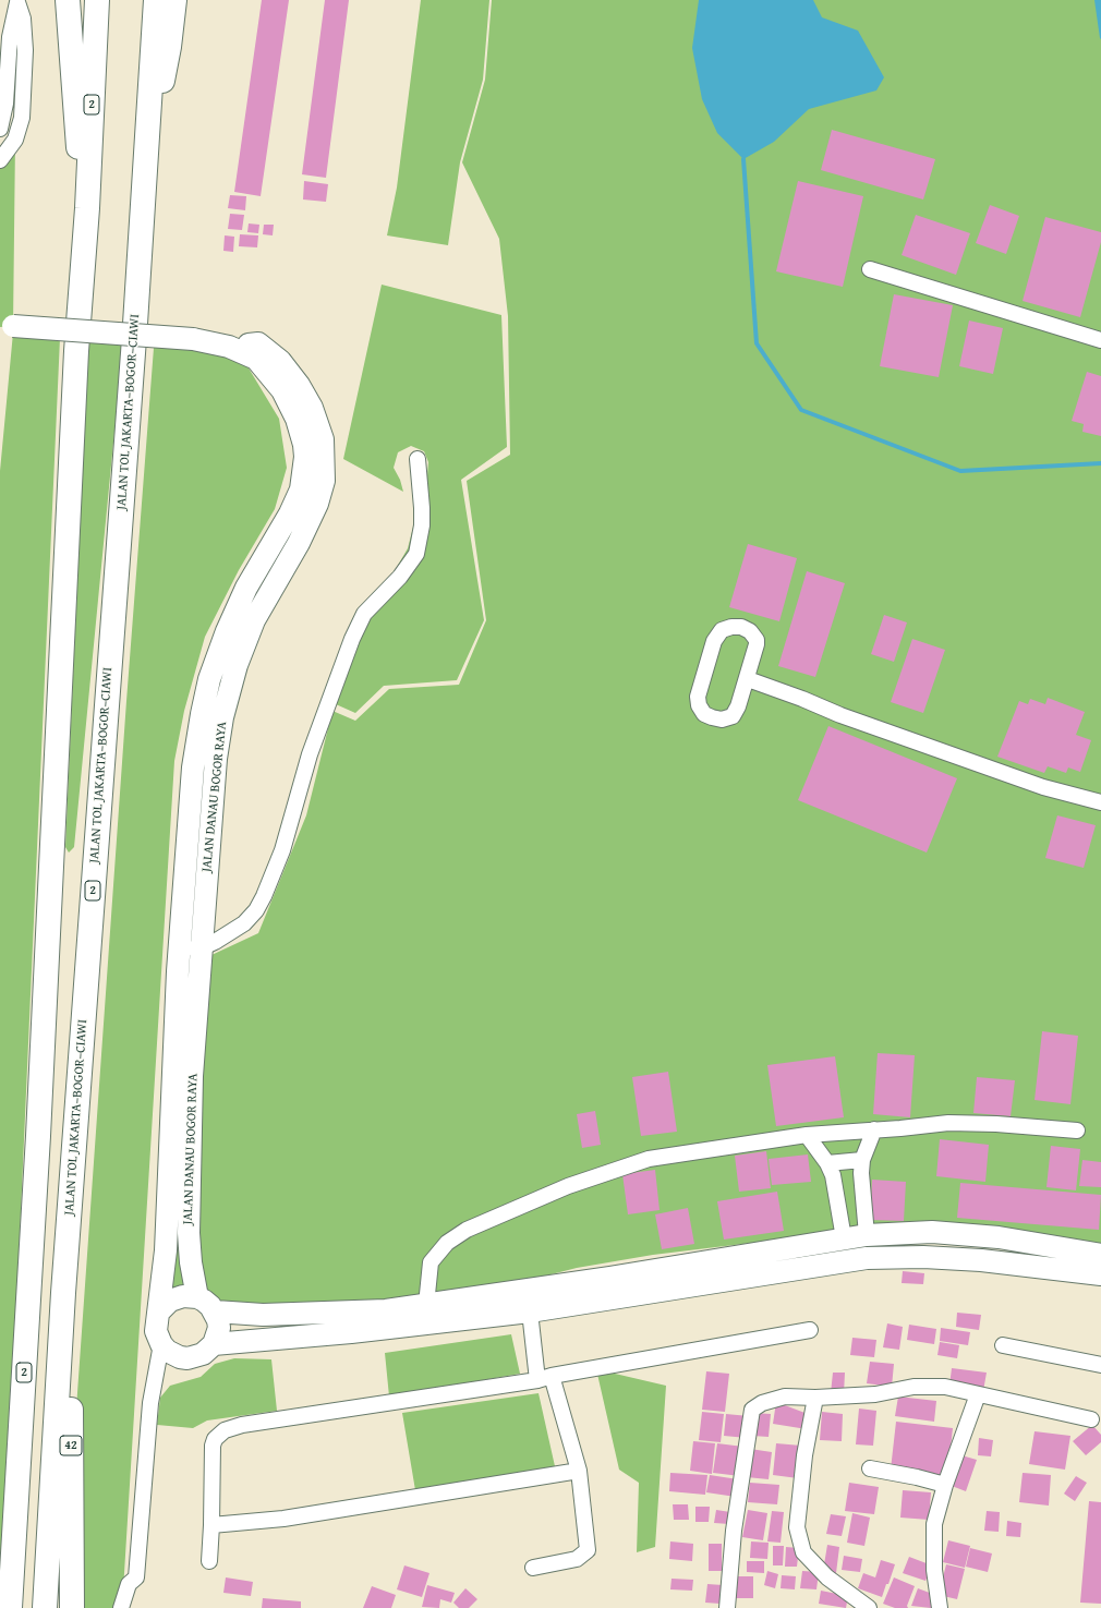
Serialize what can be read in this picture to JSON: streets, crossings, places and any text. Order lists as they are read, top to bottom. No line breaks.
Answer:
{"streets":{"highway":["2","JALAN TOL JAKARTA–BOGOR–CIAWI","42"],"street":["JALAN DANAU BOGOR RAYA"]},"crossings":[["JALAN TOL JAKARTA–BOGOR–CIAWI","42"]]}
